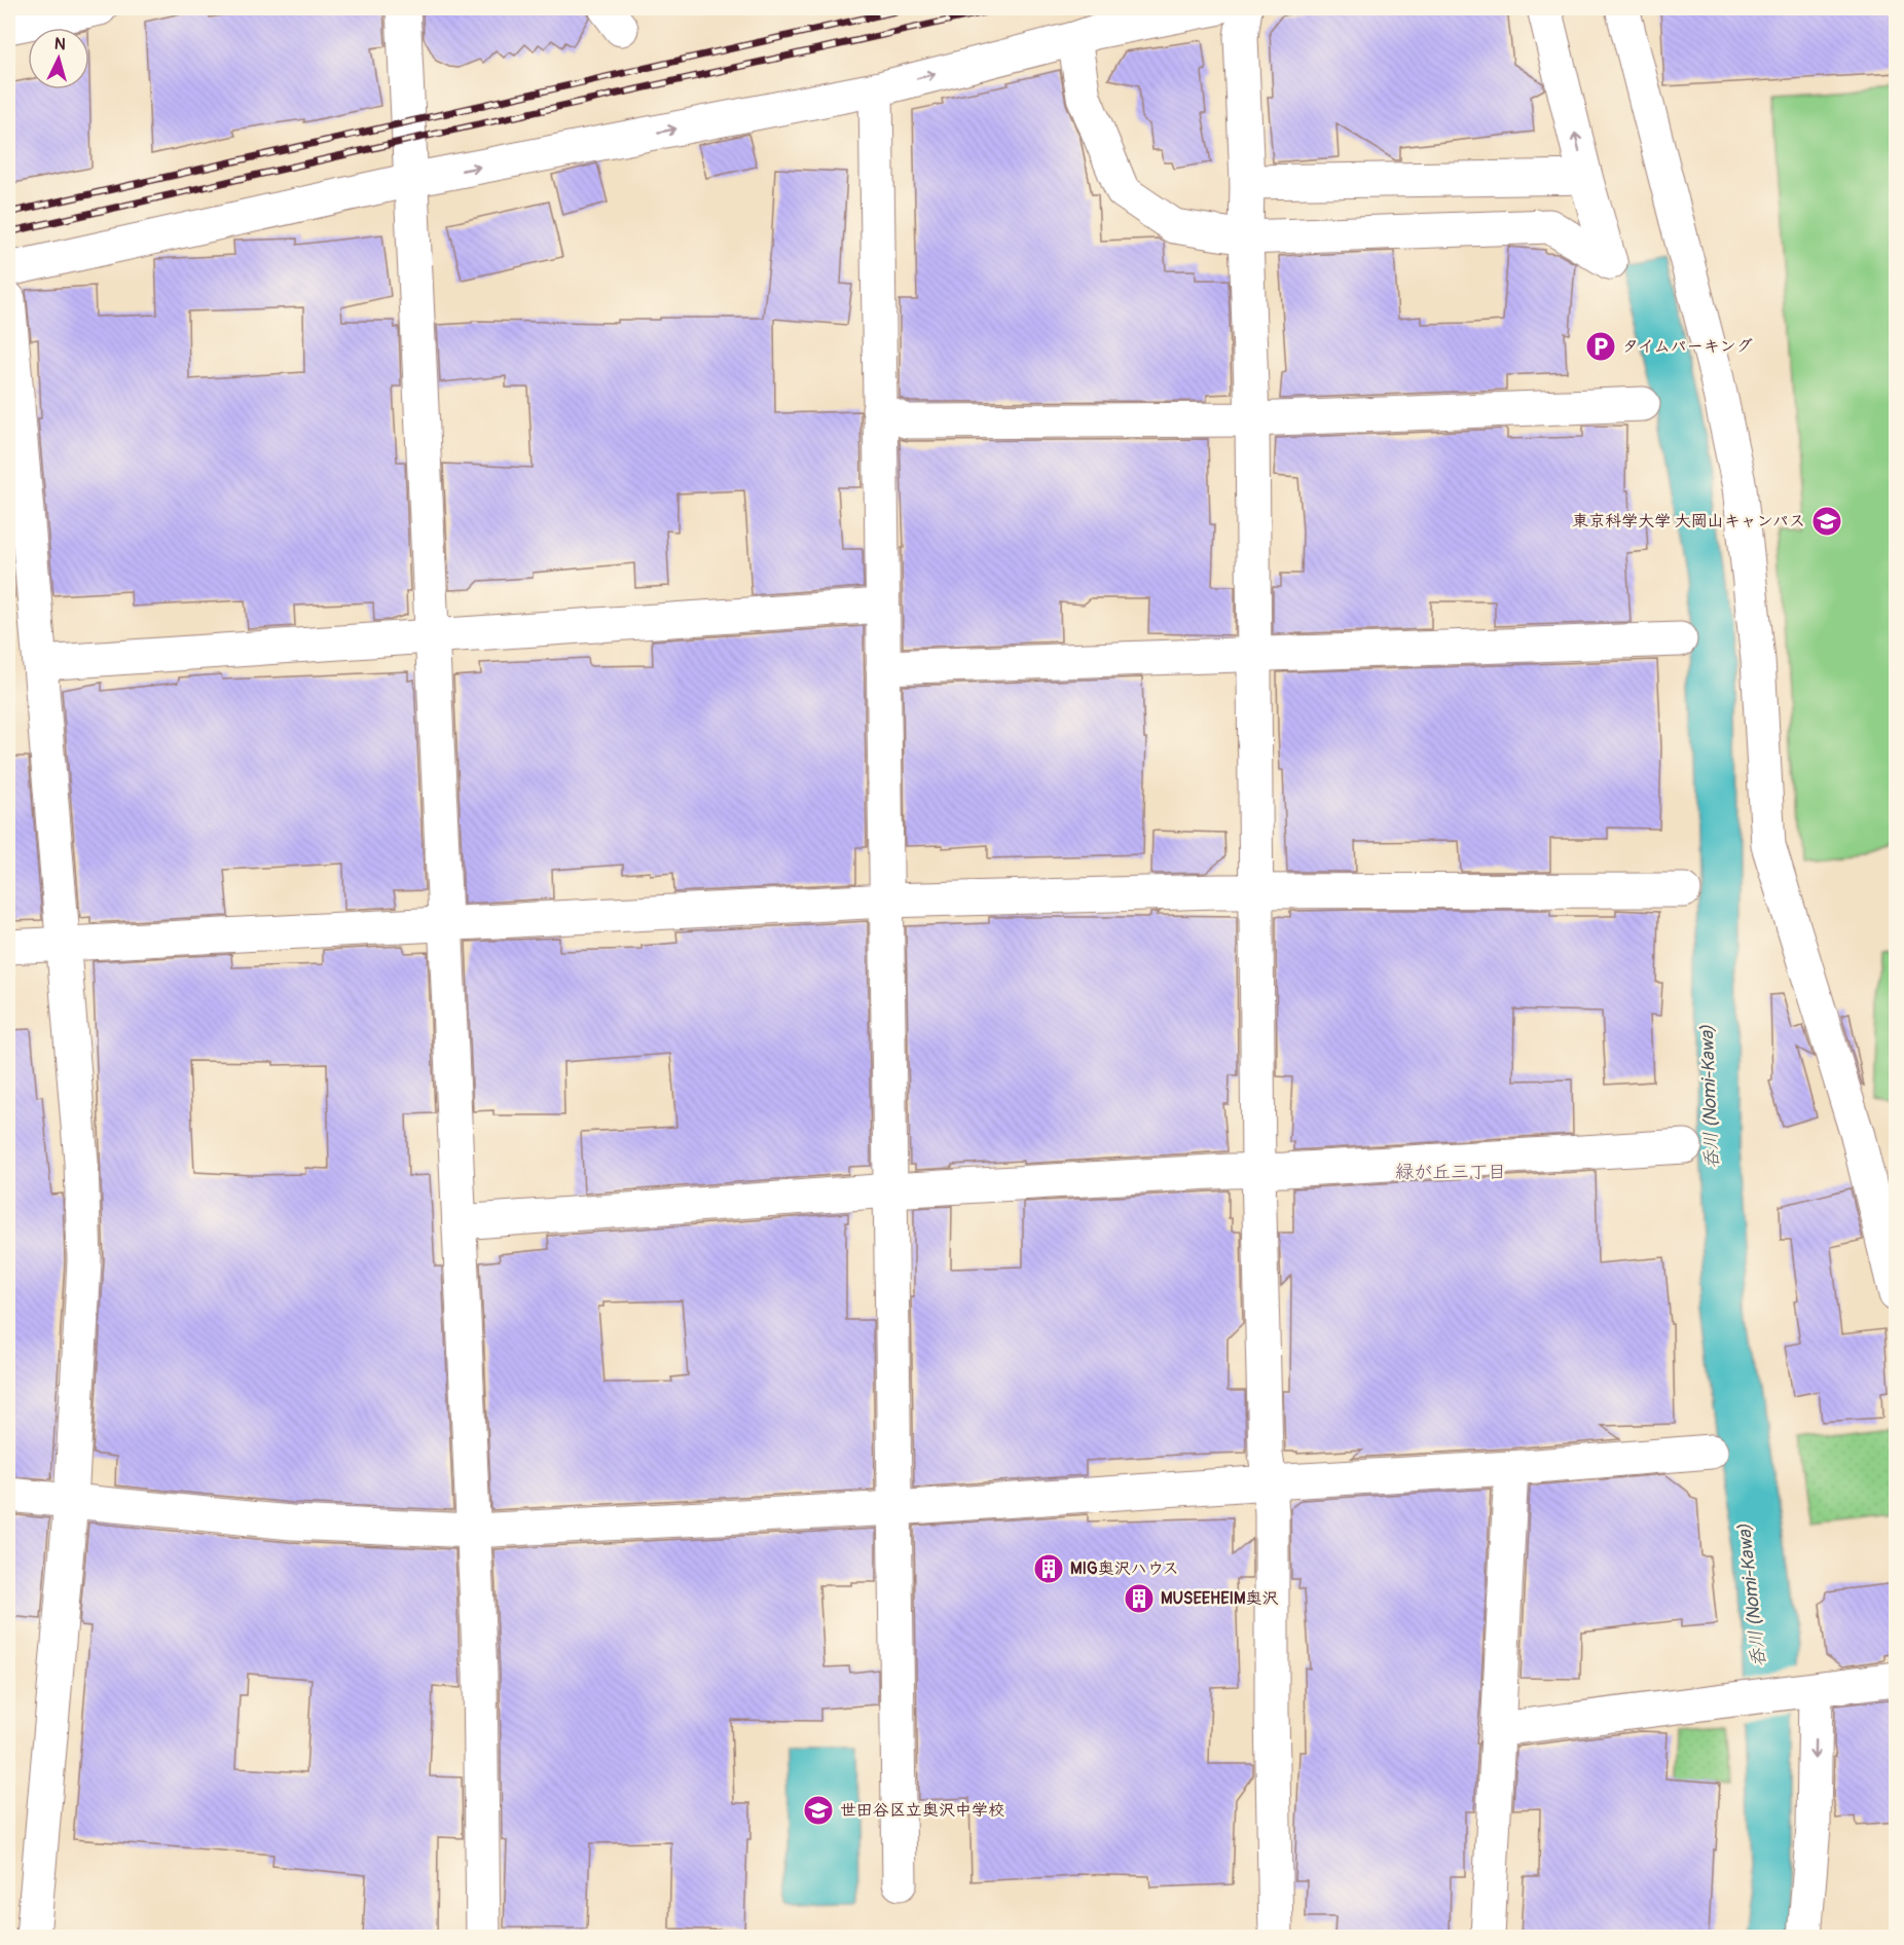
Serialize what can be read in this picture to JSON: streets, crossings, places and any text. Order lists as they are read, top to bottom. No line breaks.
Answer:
{"districts":["緑が丘三丁目"],"water":["呑川 (Nomi-Kawa)"],"places":{"parking":["タイムパーキング"],"school or university":["東京科学大学 大岡山キャンパス","世田谷区立奥沢中学校"],"building":["MIG奥沢ハウス","MUSEEHEIM奥沢"]},"north":"top"}
